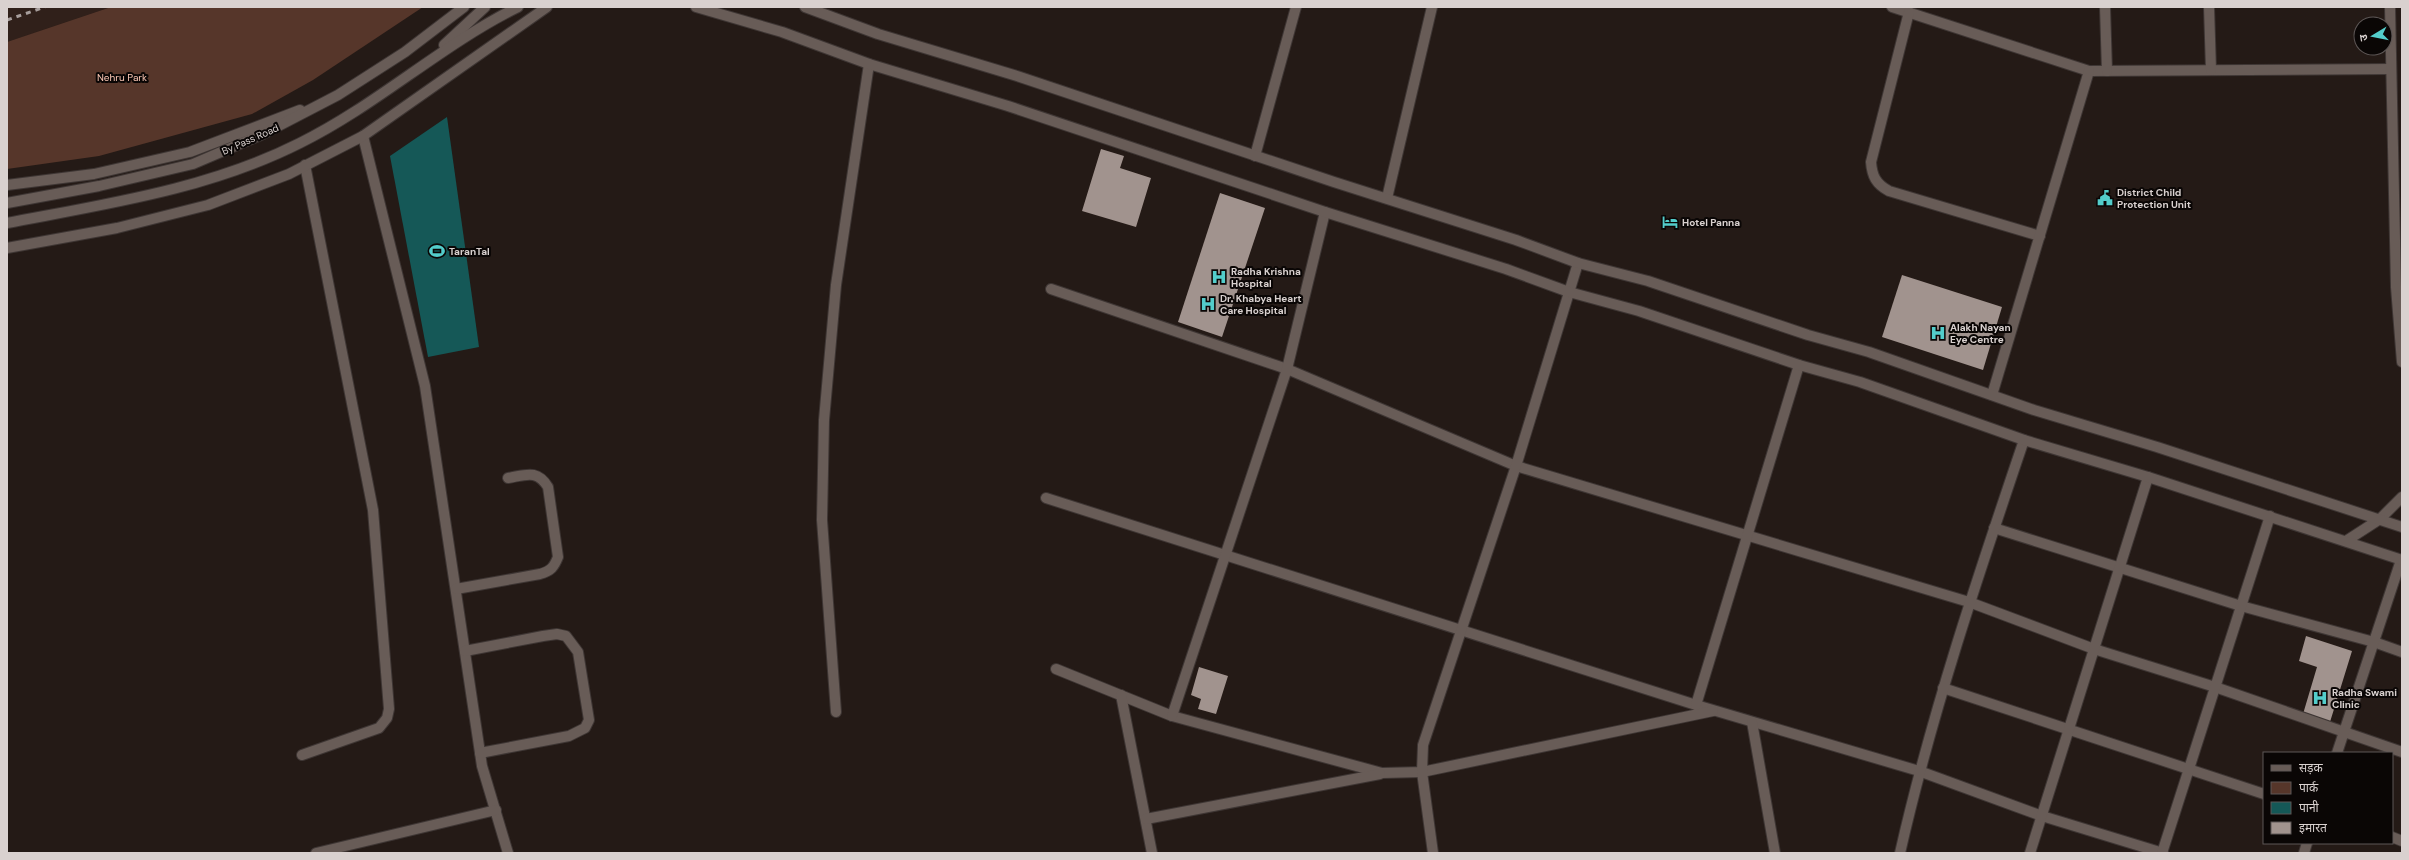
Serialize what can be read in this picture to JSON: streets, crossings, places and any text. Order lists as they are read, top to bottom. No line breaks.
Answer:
{"streets":{"street":["By Pass Road"]},"parks":["Nehru Park"],"places":{"public building":["District Child Protection Unit"],"hotel":["Hotel Panna"],"sports":["TaranTal"],"hospital":["Radha Krishna Hospital","Dr. Khabya Heart Care Hospital","Alakh Nayan Eye Centre","Radha Swami Clinic"]},"legend":["सड़क","पार्क","पानी","इमारत"],"north":"left"}
